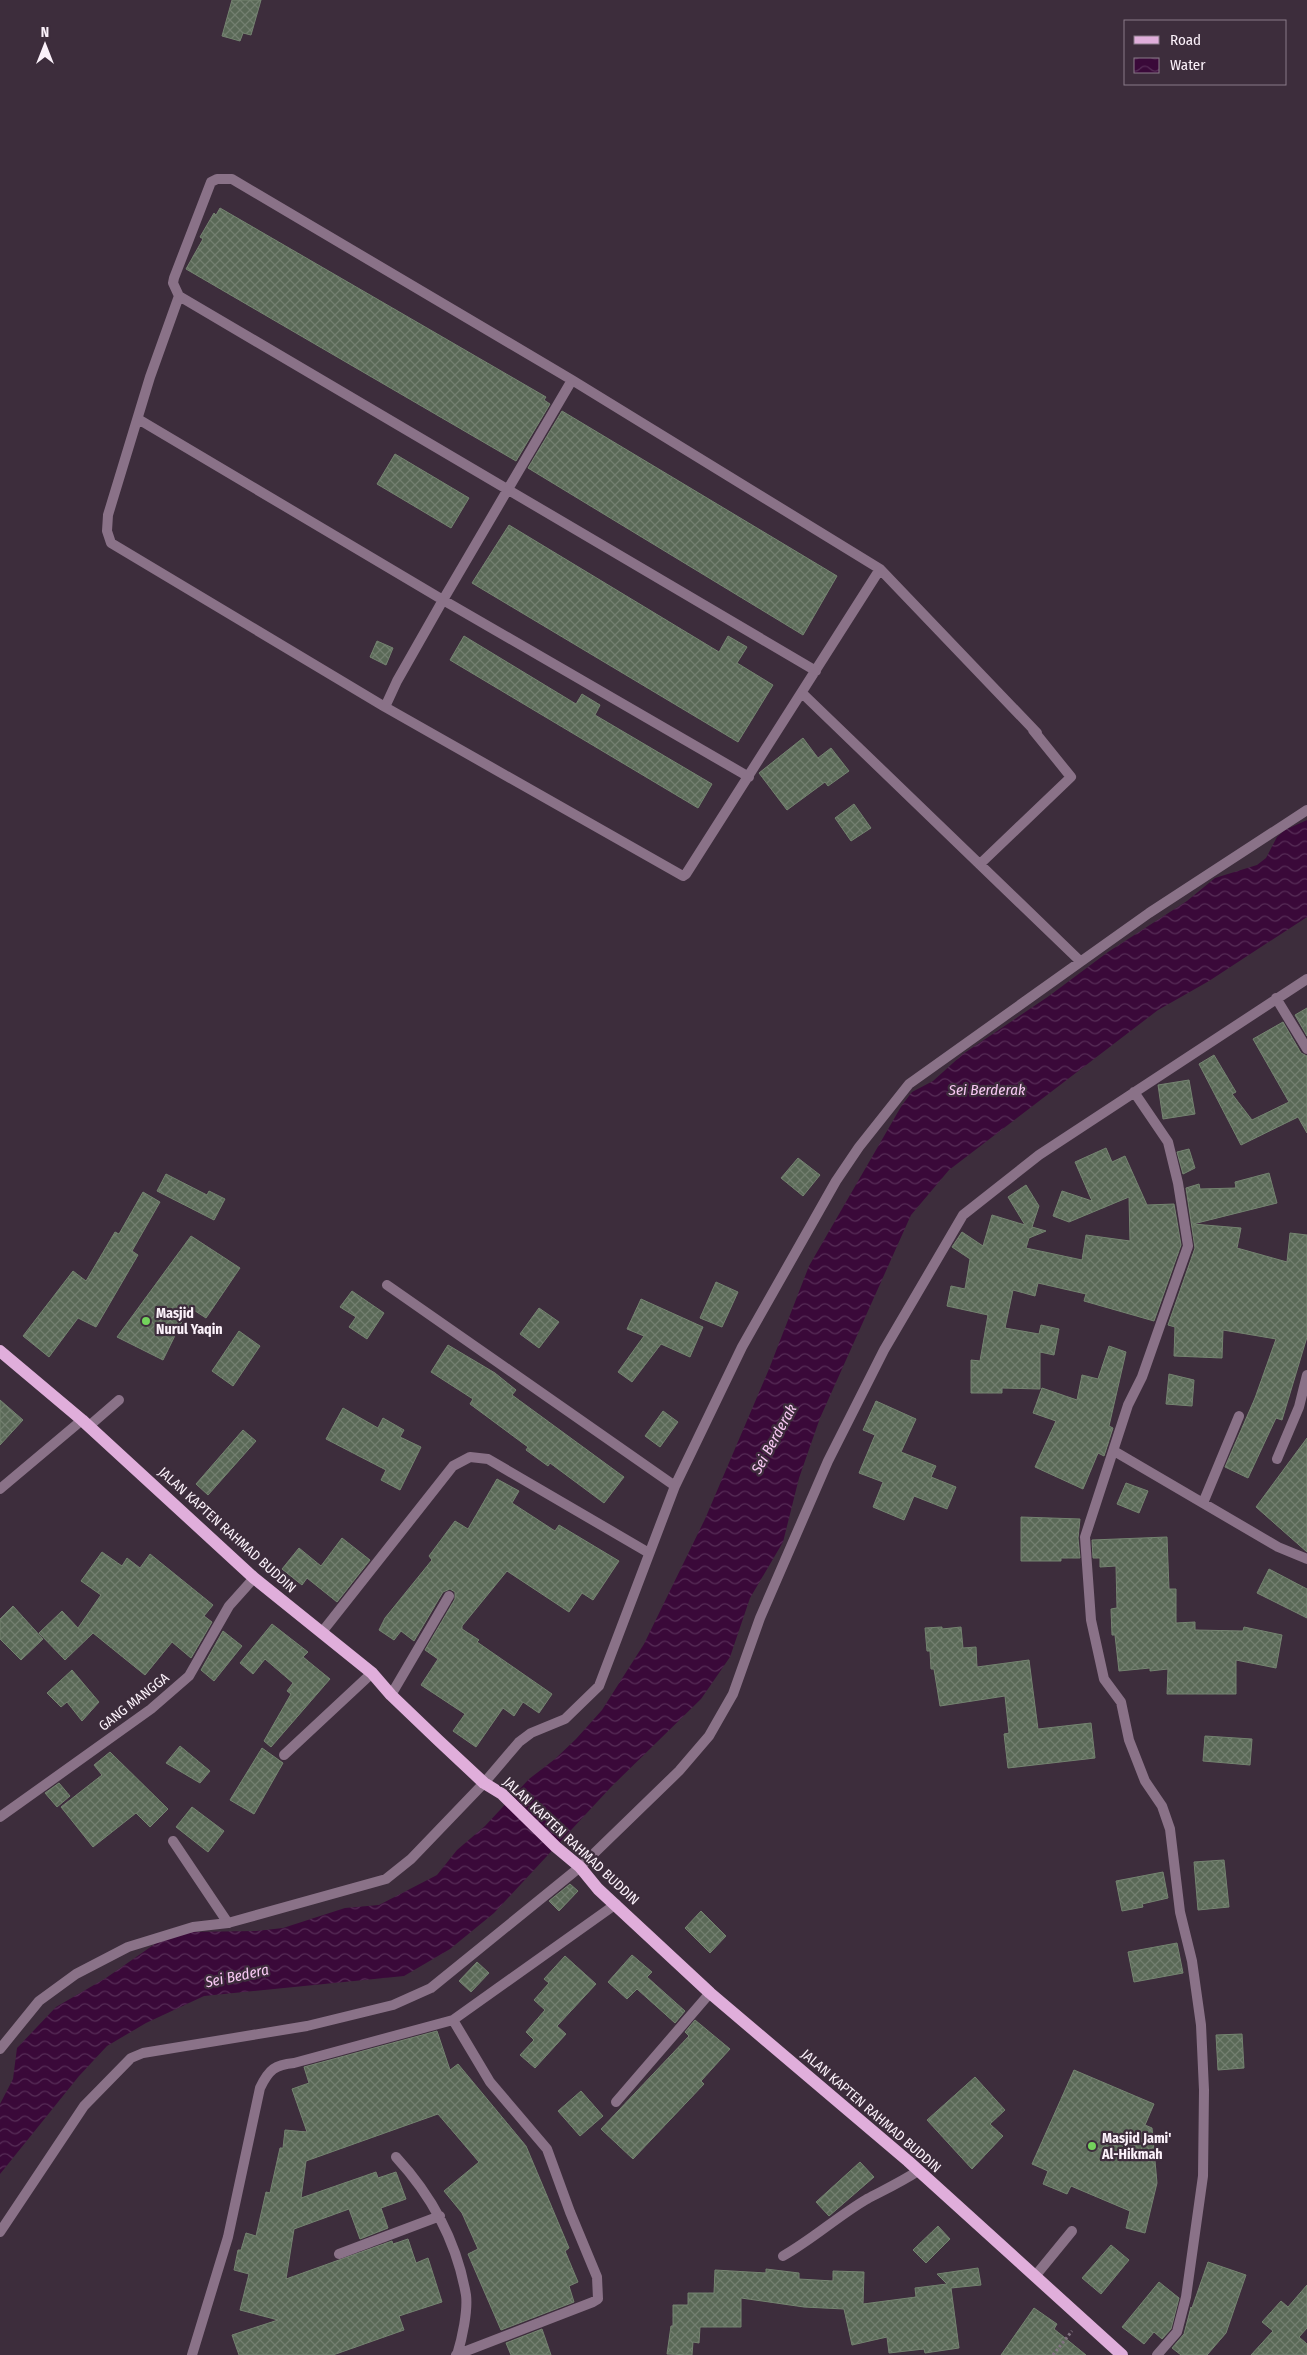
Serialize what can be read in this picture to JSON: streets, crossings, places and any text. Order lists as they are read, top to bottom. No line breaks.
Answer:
{"streets":{"main road":["JALAN KAPTEN RAHMAD BUDDIN"],"street":["GANG MANGGA"]},"crossings":[["JALAN KAPTEN RAHMAD BUDDIN","GANG MANGGA"]],"water":["Sei Berderak","Sei Bedera"],"places":["Masjid Nurul Yaqin","Masjid Jami' Al-Hikmah"],"legend":["Road","Water"],"north":"top"}
